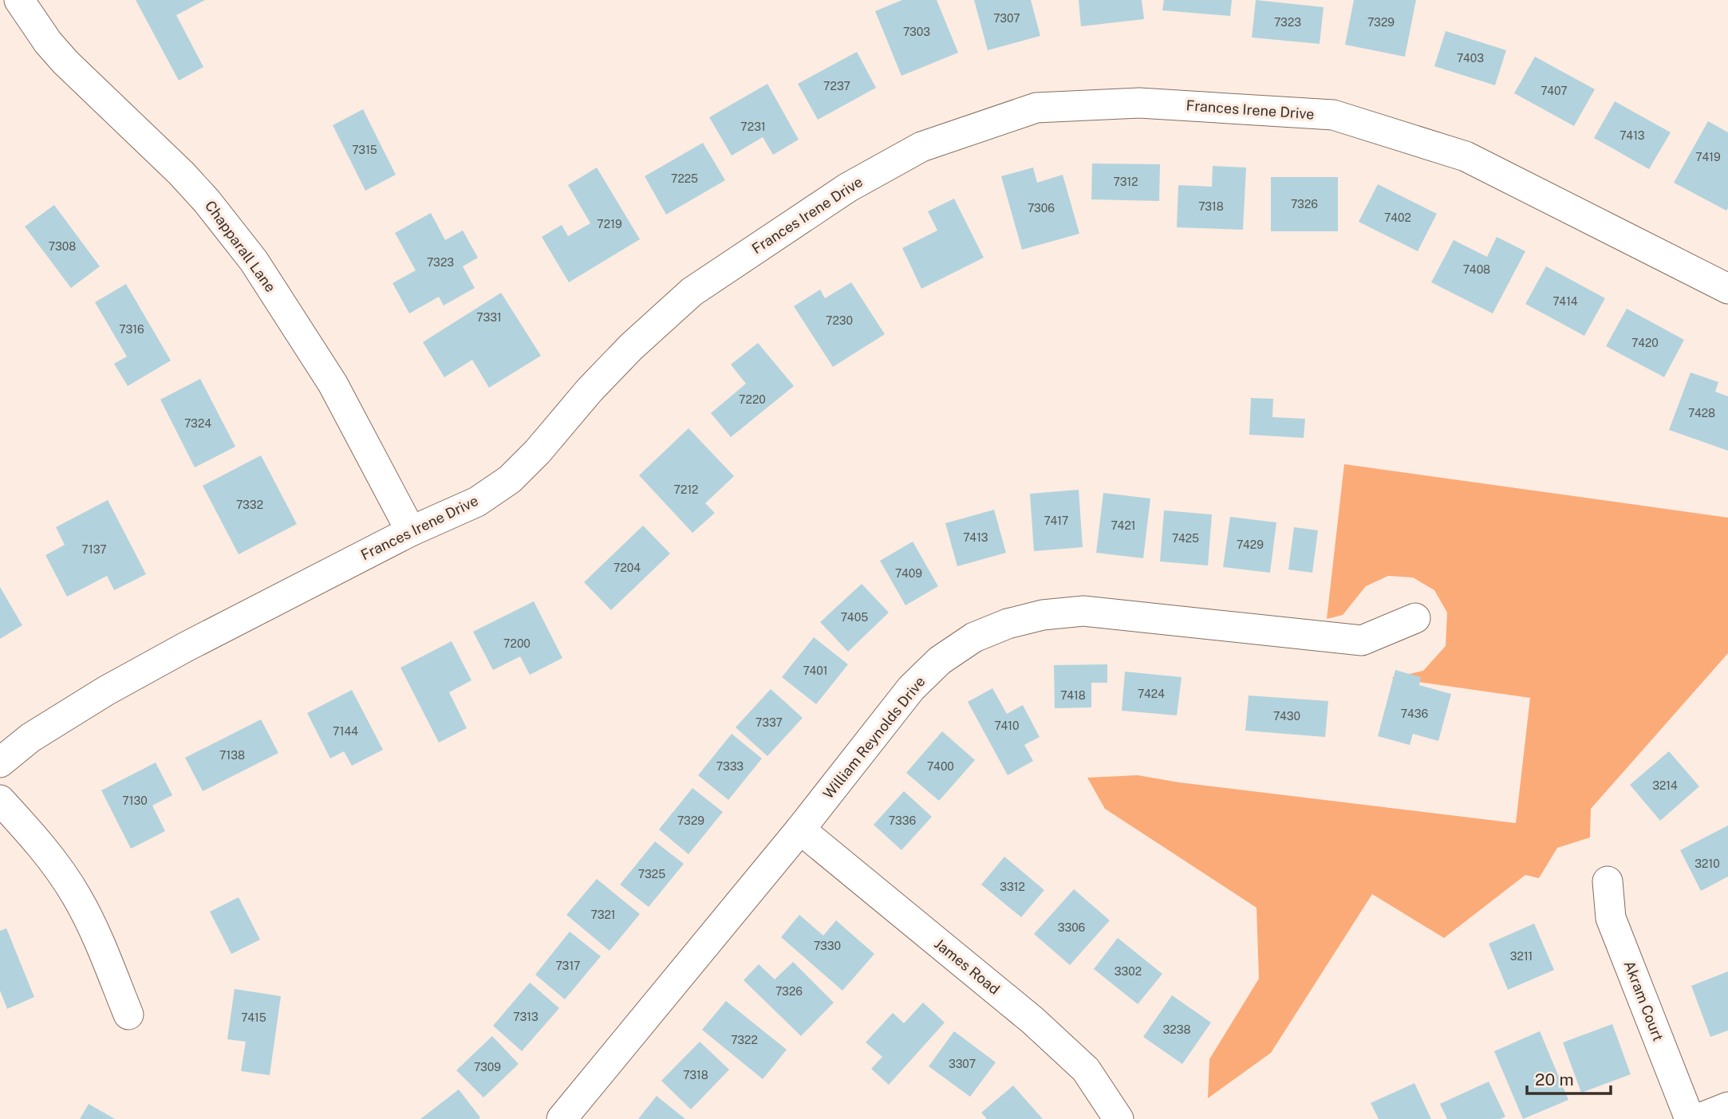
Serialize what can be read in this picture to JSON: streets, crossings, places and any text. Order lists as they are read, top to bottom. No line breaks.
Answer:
{"streets":{"street":["Frances Irene Drive","Chapparall Lane","William Reynolds Drive","James Road","Akram Court"]},"crossings":[["Frances Irene Drive","Chapparall Lane"],["William Reynolds Drive","James Road"]],"house_numbers":["7307","7323","7329","7303","7403","7237","7407","7231","7413","7315","7419","7225","7312","7326","7318","7306","7402","7219","7308","7323","7408","7414","7331","7230","7316","7420","7220","7428","7324","7212","7332","7417","7421","7413","7425","7429","7137","7204","7409","7405","7200","7401","7424","7418","7436","7430","7337","7410","7144","7138","7333","7400","3214","7130","7329","7336","3210","7325","3312","7321","3306","7330","3211","7317","3302","7326","7313","7415","3238","7322","3307","7309","7318"],"scale_bar":"20 m"}
